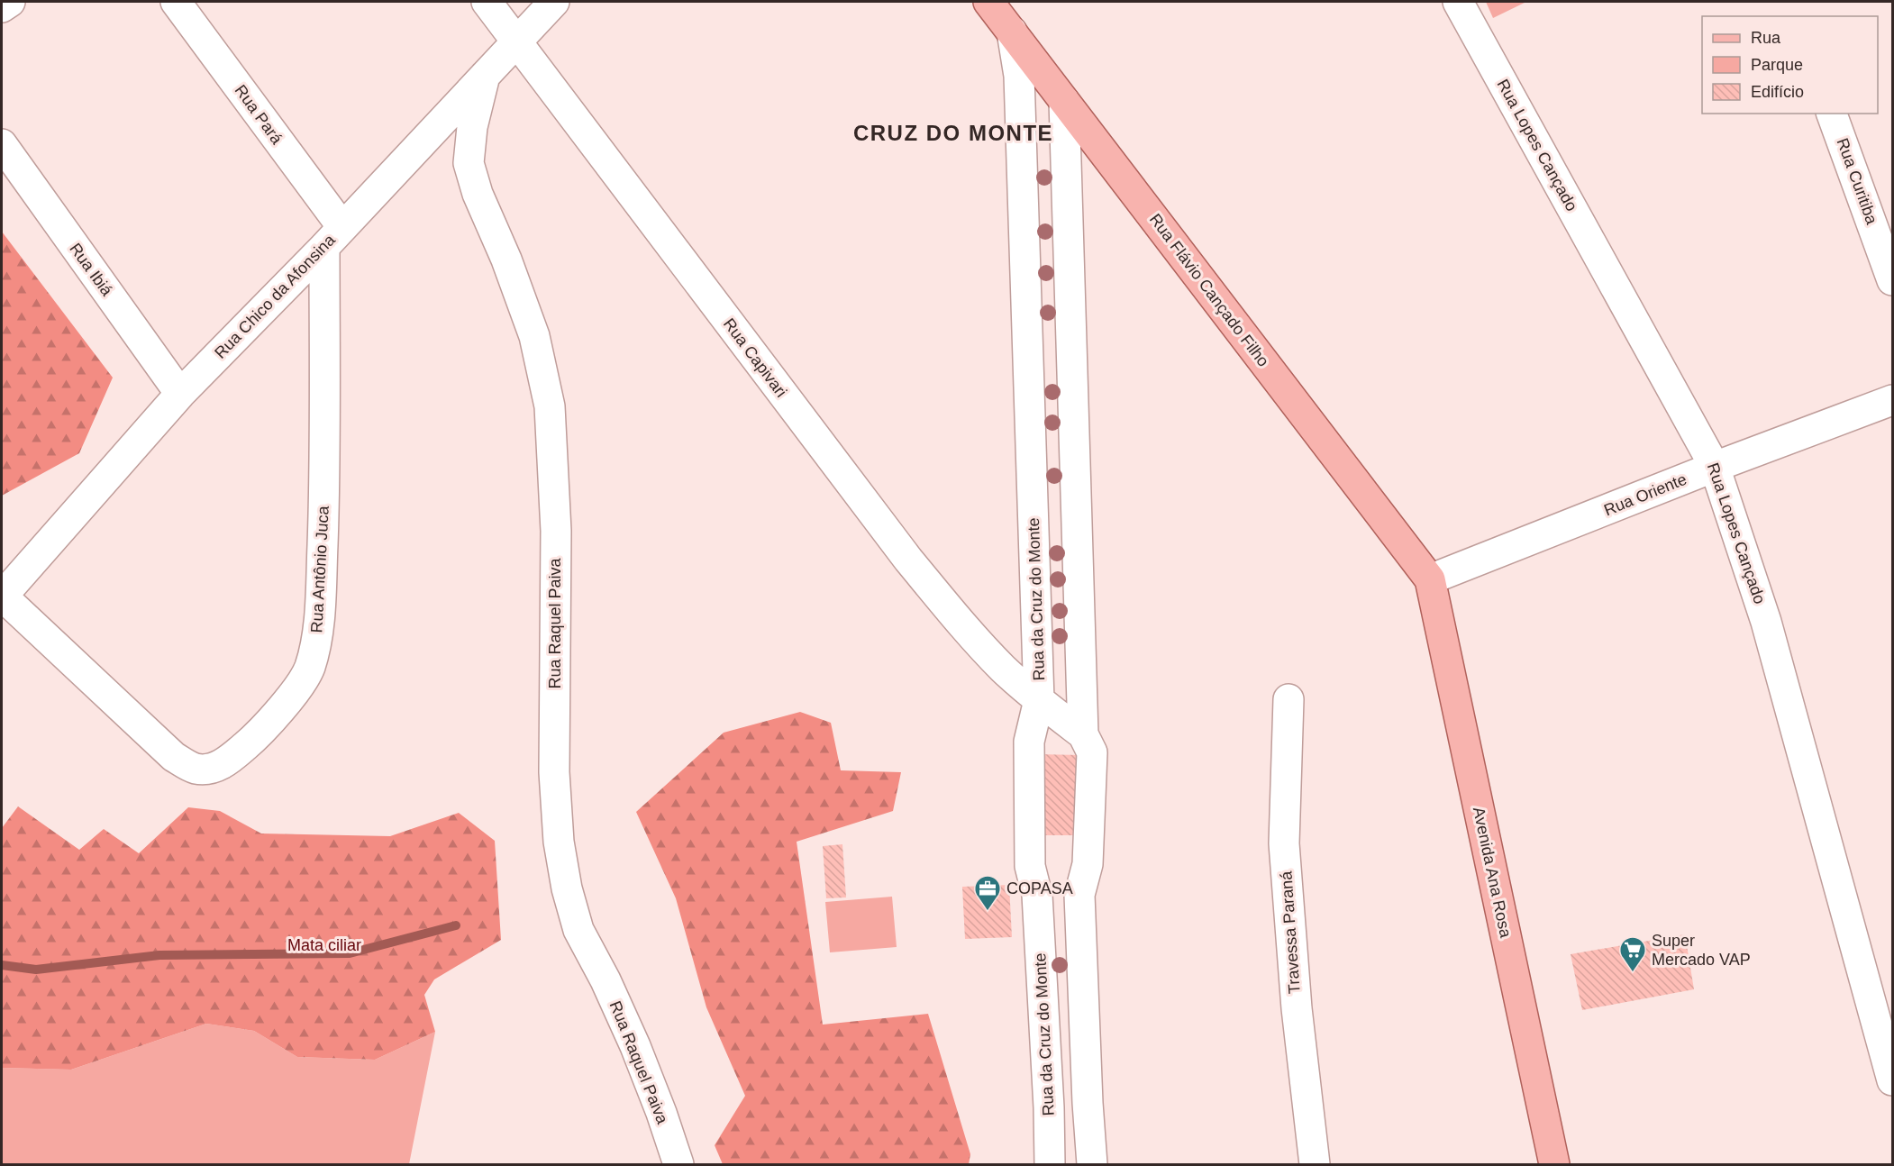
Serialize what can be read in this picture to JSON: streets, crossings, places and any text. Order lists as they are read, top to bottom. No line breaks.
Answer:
{"streets":{"main road":["Rua Flávio Cançado Filho","Avenida Ana Rosa"],"street":["Rua Pará","Rua Lopes Cançado","Rua Curitiba","Rua Ibiá","Rua Chico da Afonsina","Rua Capivari","Rua Oriente","Rua Antônio Juca","Rua da Cruz do Monte","Rua Raquel Paiva","Travessa Paraná"]},"crossings":[["Rua Pará","Rua Chico da Afonsina"],["Rua Pará","Rua Antônio Juca"],["Rua Lopes Cançado","Rua Oriente"],["Rua Ibiá","Rua Chico da Afonsina"],["Rua Flávio Cançado Filho","Rua Oriente"],["Rua Flávio Cançado Filho","Rua da Cruz do Monte"],["Rua Flávio Cançado Filho","Avenida Ana Rosa"],["Rua Chico da Afonsina","Rua Capivari"],["Rua Chico da Afonsina","Rua Antônio Juca"],["Rua Chico da Afonsina","Rua Raquel Paiva"],["Rua Capivari","Rua da Cruz do Monte"],["Rua Oriente","Avenida Ana Rosa"]],"districts":["CRUZ DO MONTE"],"parks":["Mata ciliar"],"places":{"office":["COPASA"],"supermarket":["Super Mercado VAP"]},"legend":["Rua","Parque","Edifício"]}
